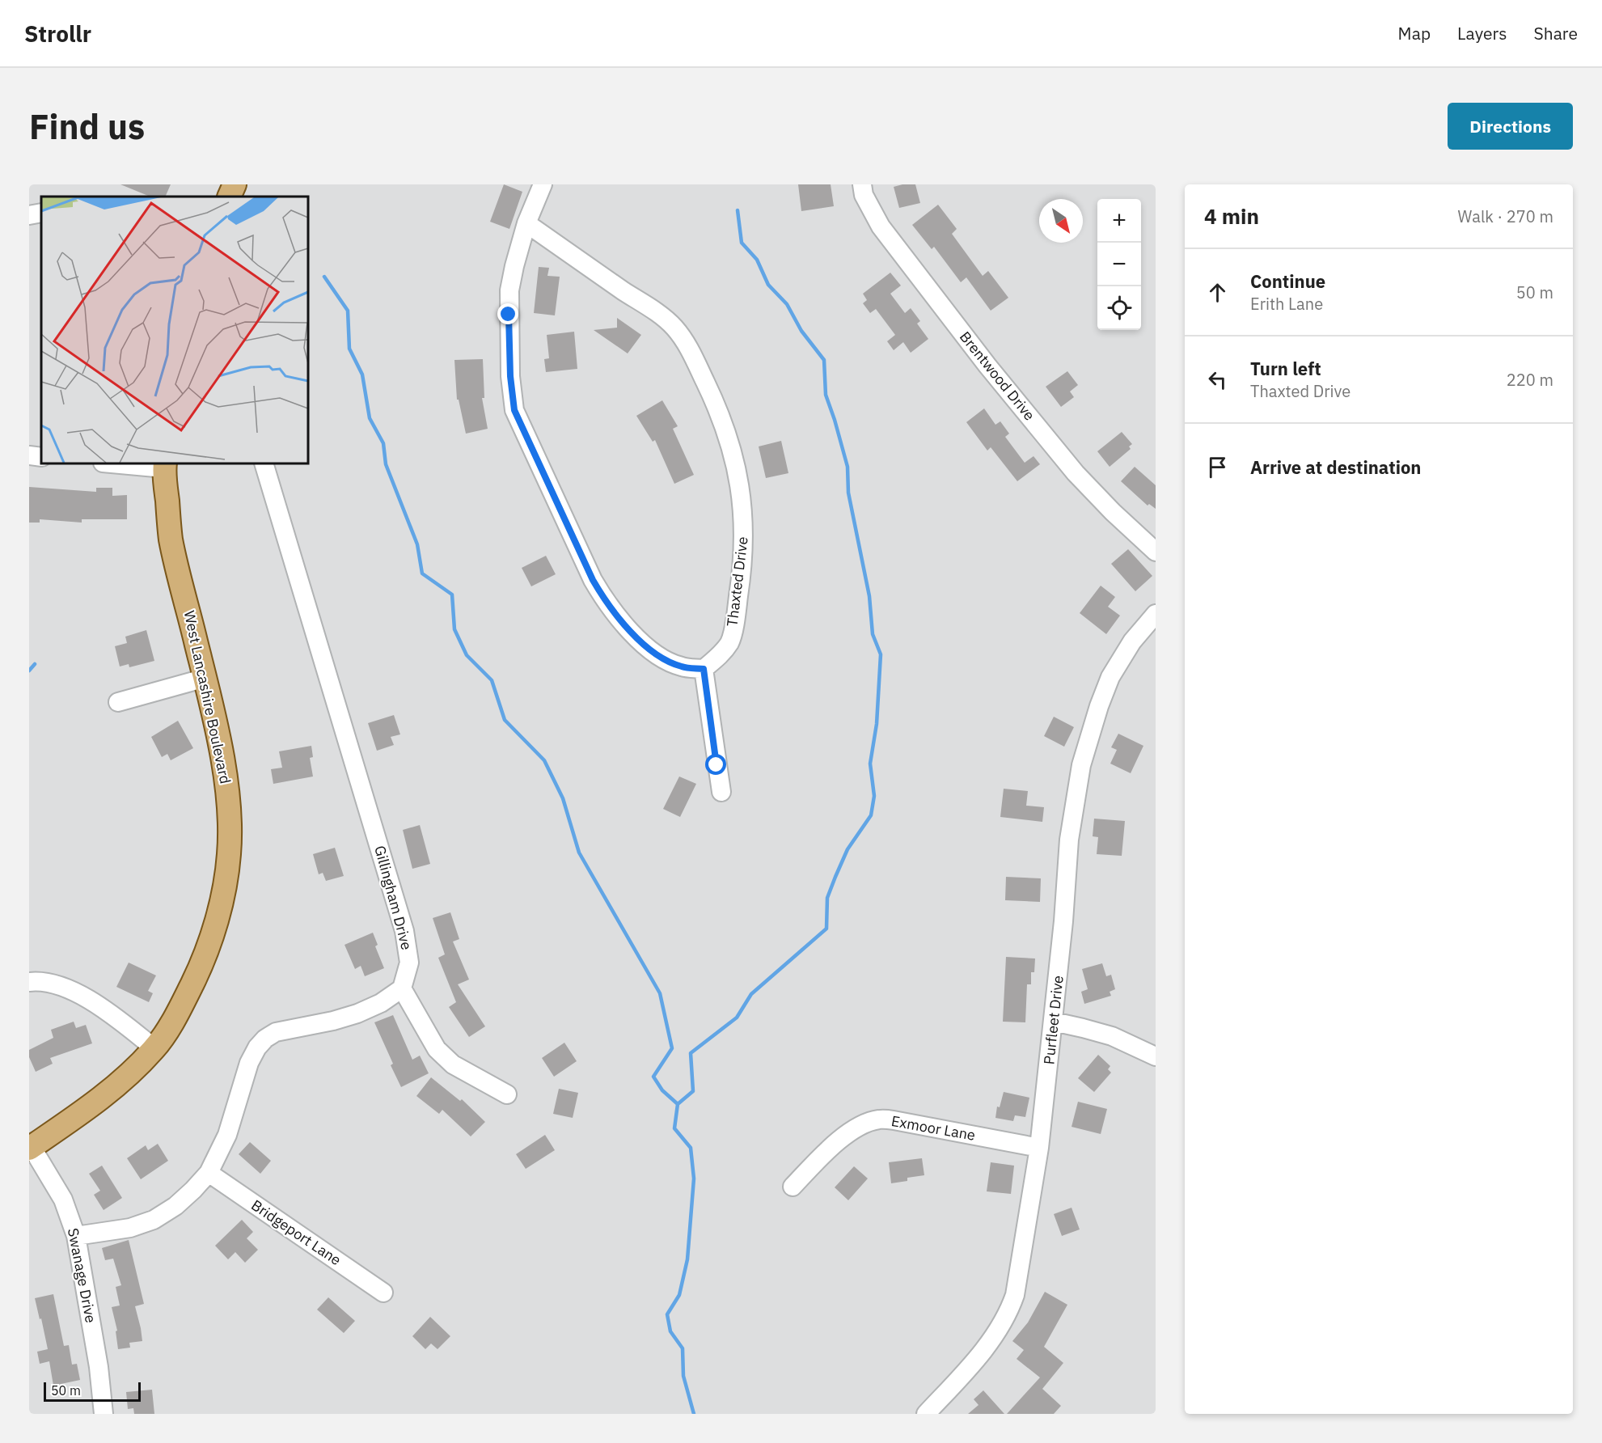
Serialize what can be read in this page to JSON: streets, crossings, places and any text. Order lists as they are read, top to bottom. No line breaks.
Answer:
{"streets":{"main road":["West Lancashire Boulevard"],"street":["Brentwood Drive","Thaxted Drive","Gillingham Drive","Purfleet Drive","Exmoor Lane","Bridgeport Lane","Swanage Drive"]},"crossings":[["West Lancashire Boulevard","Swanage Drive"],["Purfleet Drive","Exmoor Lane"]],"scale_bar":"50 m","north":"bottom right","page":{"header":"Strollr","nav":["Map","Layers","Share"],"buttons":"Directions","title":"Find us","heading":["4 min","Walk · 270 m"],"map_buttons":["+","−"],"list":[["Continue","Erith Lane","50 m"],["Turn left","Thaxted Drive","220 m"],"Arrive at destination"],"scale":"50 m"}}
